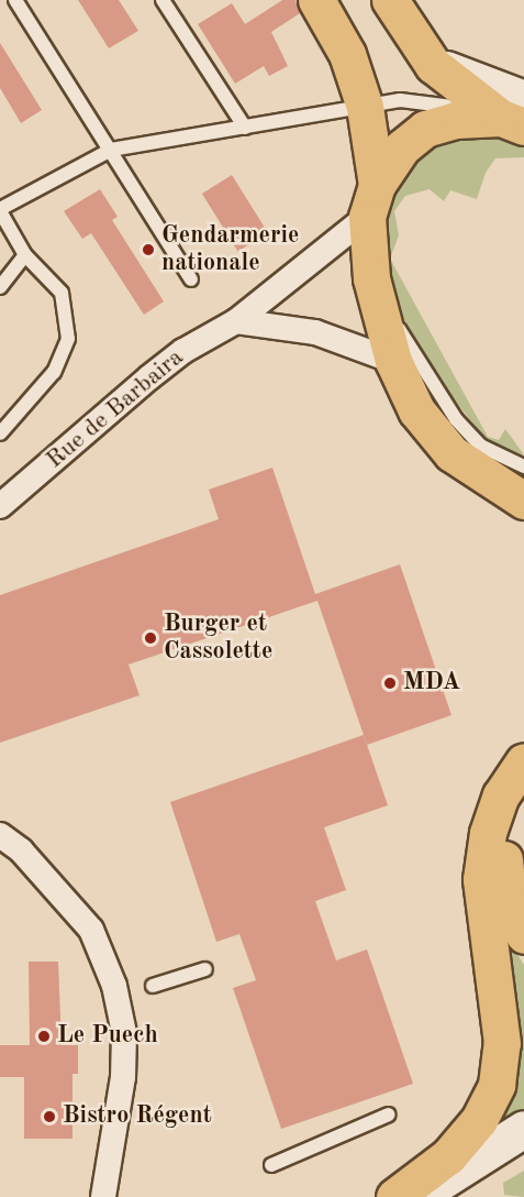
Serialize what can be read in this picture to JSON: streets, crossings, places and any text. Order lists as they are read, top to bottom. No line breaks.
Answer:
{"streets":{"street":["Rue de Barbaira"]},"places":["Gendarmerie nationale","Burger et Cassolette","MDA","Le Puech","Bistro Régent"]}
